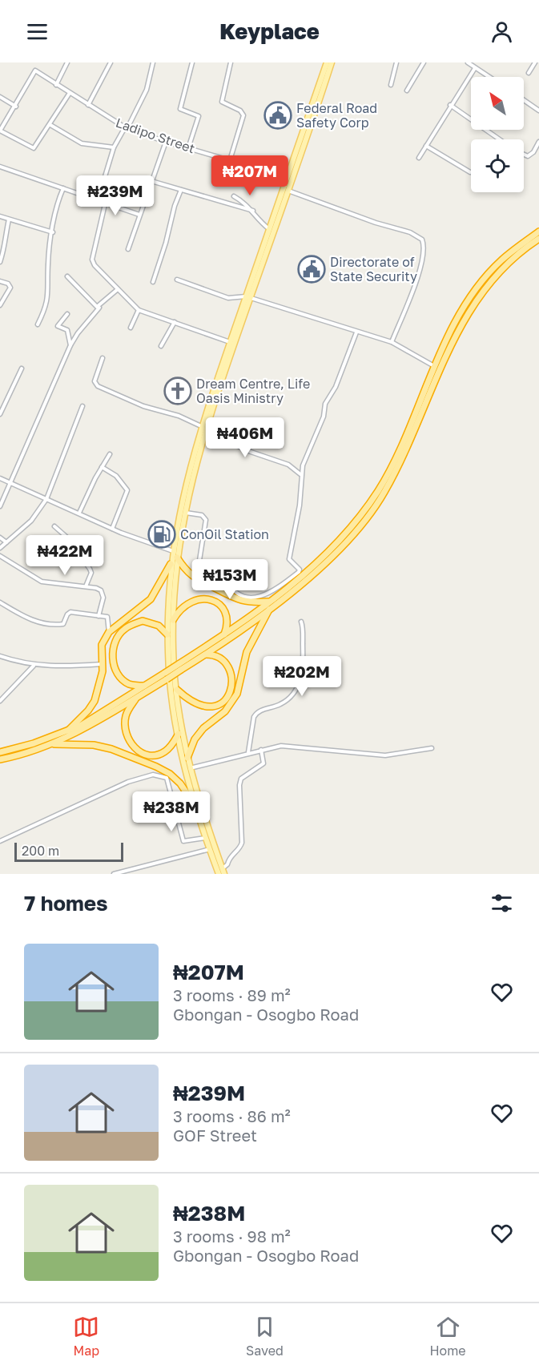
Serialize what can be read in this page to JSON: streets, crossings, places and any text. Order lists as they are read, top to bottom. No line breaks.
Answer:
{"streets":{"street":["Ladipo Street"]},"places":{"public building":["Federal Road Safety Corp","Directorate of State Security"],"church":["Dream Centre, Life Oasis Ministry"],"fuel station":["ConOil Station"]},"scale_bar":"200 m","north":"top left","page":{"header":"Keyplace","price":["₦207M","₦239M","₦406M","₦422M","₦153M","₦202M","₦238M"],"scale":"200 m","heading":"7 homes","list":[{"name":"₦207M","note":"3 rooms · 89 m² · Gbongan - Osogbo Road"},{"name":"₦239M","note":"3 rooms · 86 m² · GOF Street"},{"name":"₦238M","note":"3 rooms · 98 m² · Gbongan - Osogbo Road"}],"tabs":["Map","Saved","Home"]}}
